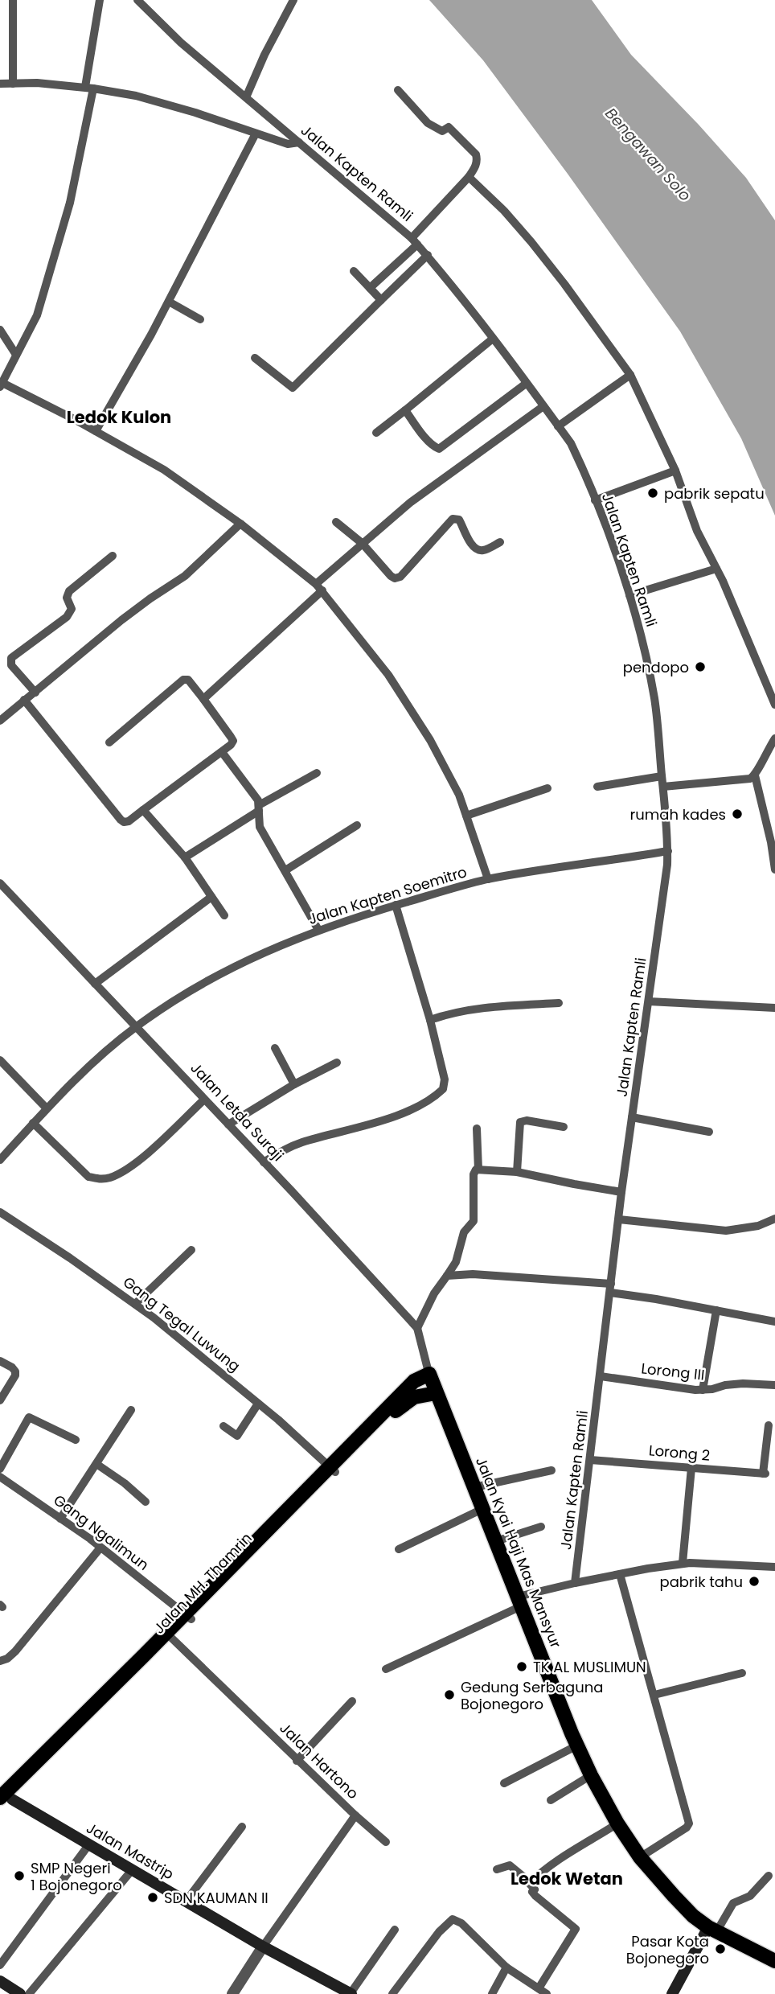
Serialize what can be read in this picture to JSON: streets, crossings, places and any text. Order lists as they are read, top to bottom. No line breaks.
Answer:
{"streets":{"main road":["Jalan Kyai Haji Mas Mansyur","Jalan MH. Thamrin","Jalan Mastrip"],"street":["Jalan Kapten Ramli","Jalan Kapten Soemitro","Jalan Letda Suraji","Gang Tegal Luwung","Lorong III","Lorong 2","Gang Ngalimun","Jalan Hartono"]},"crossings":[["Jalan Kapten Ramli","Jalan Kapten Soemitro"],["Jalan Kapten Ramli","Lorong III"],["Jalan Kapten Ramli","Lorong 2"],["Jalan Kapten Soemitro","Jalan Letda Suraji"],["Jalan Letda Suraji","Jalan Kyai Haji Mas Mansyur"],["Jalan Letda Suraji","Jalan MH. Thamrin"],["Gang Tegal Luwung","Jalan MH. Thamrin"],["Gang Ngalimun","Jalan MH. Thamrin"],["Jalan Kyai Haji Mas Mansyur","Jalan MH. Thamrin"],["Jalan MH. Thamrin","Jalan Hartono"],["Jalan MH. Thamrin","Jalan Mastrip"],["Jalan Hartono","Jalan Mastrip"]],"districts":["Ledok Kulon","Ledok Wetan"],"water":["Bengawan Solo"],"places":["pabrik sepatu","pendopo","rumah kades","pabrik tahu","TK AL MUSLIMUN","Gedung Serbaguna Bojonegoro","SMP Negeri 1 Bojonegoro","SDN KAUMAN II","Pasar Kota Bojonegoro"]}
